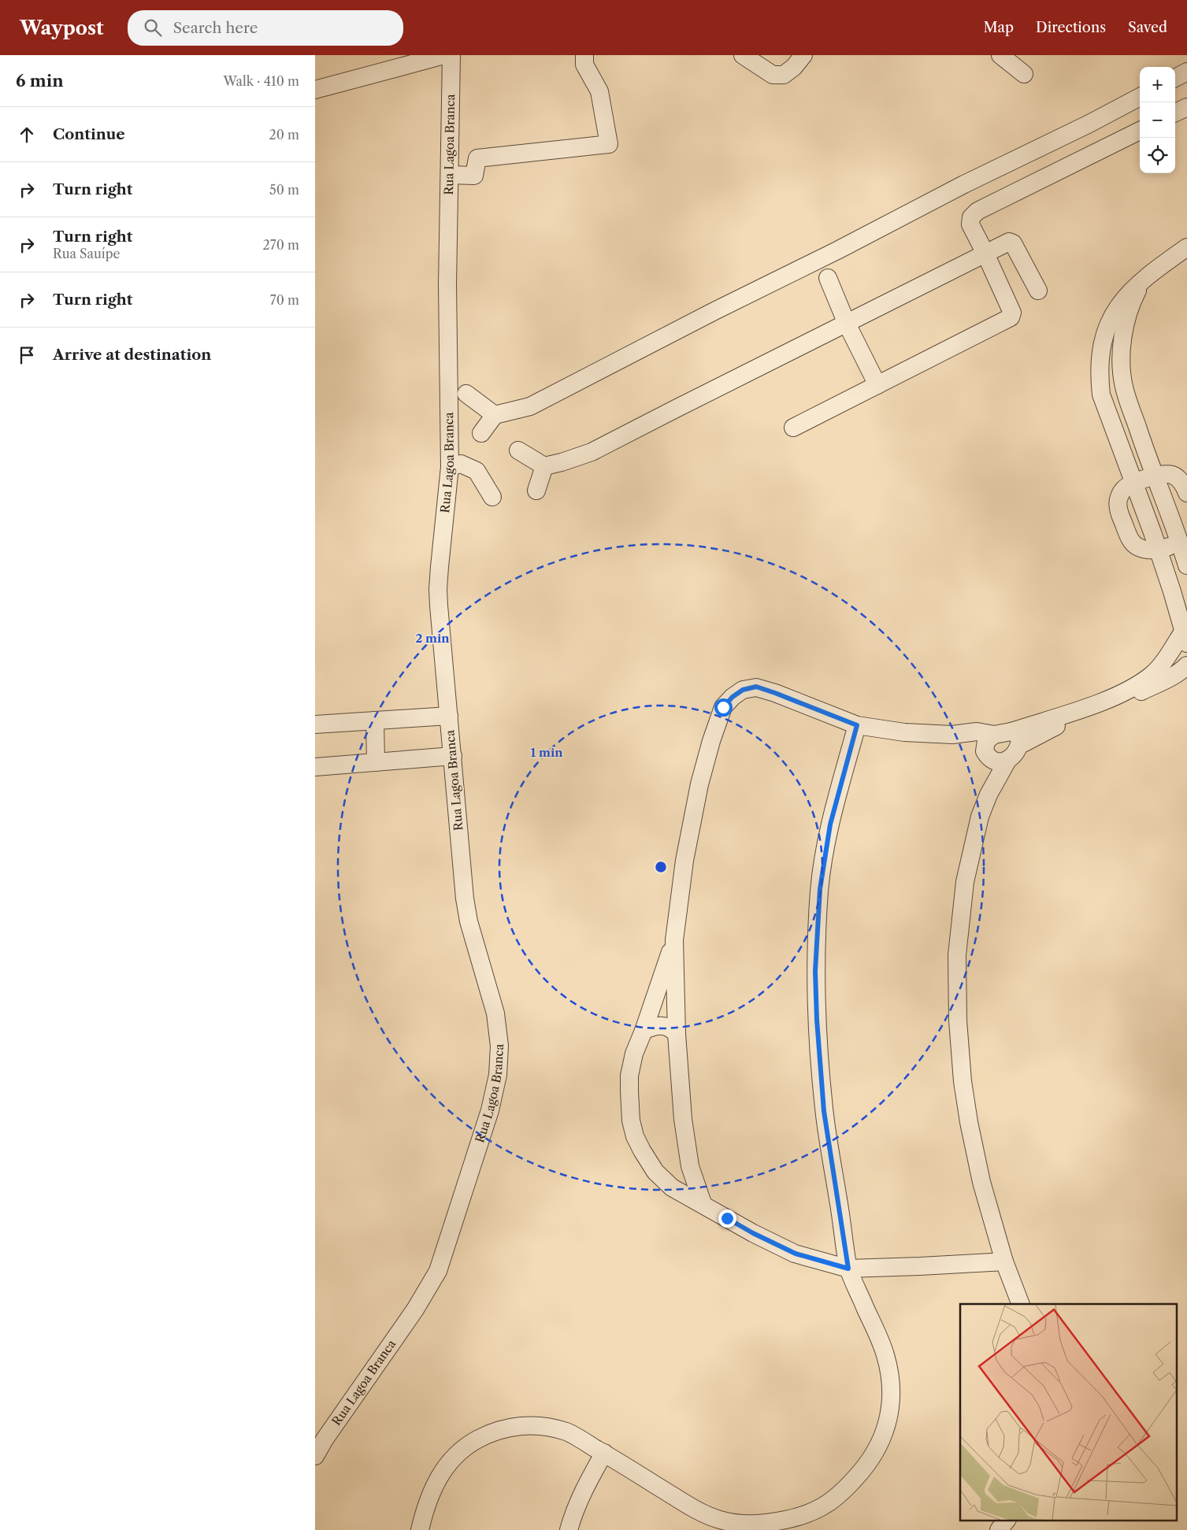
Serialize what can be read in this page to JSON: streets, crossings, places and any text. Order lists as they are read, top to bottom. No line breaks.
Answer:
{"streets":{"street":["Rua Lagoa Branca"]},"page":{"header":"Waypost","search":"Search here","nav":["Map","Directions","Saved"],"heading":["6 min","Walk · 410 m"],"map_buttons":["+","−"],"list":[["Continue","20 m"],["Turn right","50 m"],["Turn right","Rua Sauípe","270 m"],["Turn right","70 m"],"Arrive at destination"]},"rings":["2 min","1 min"]}
